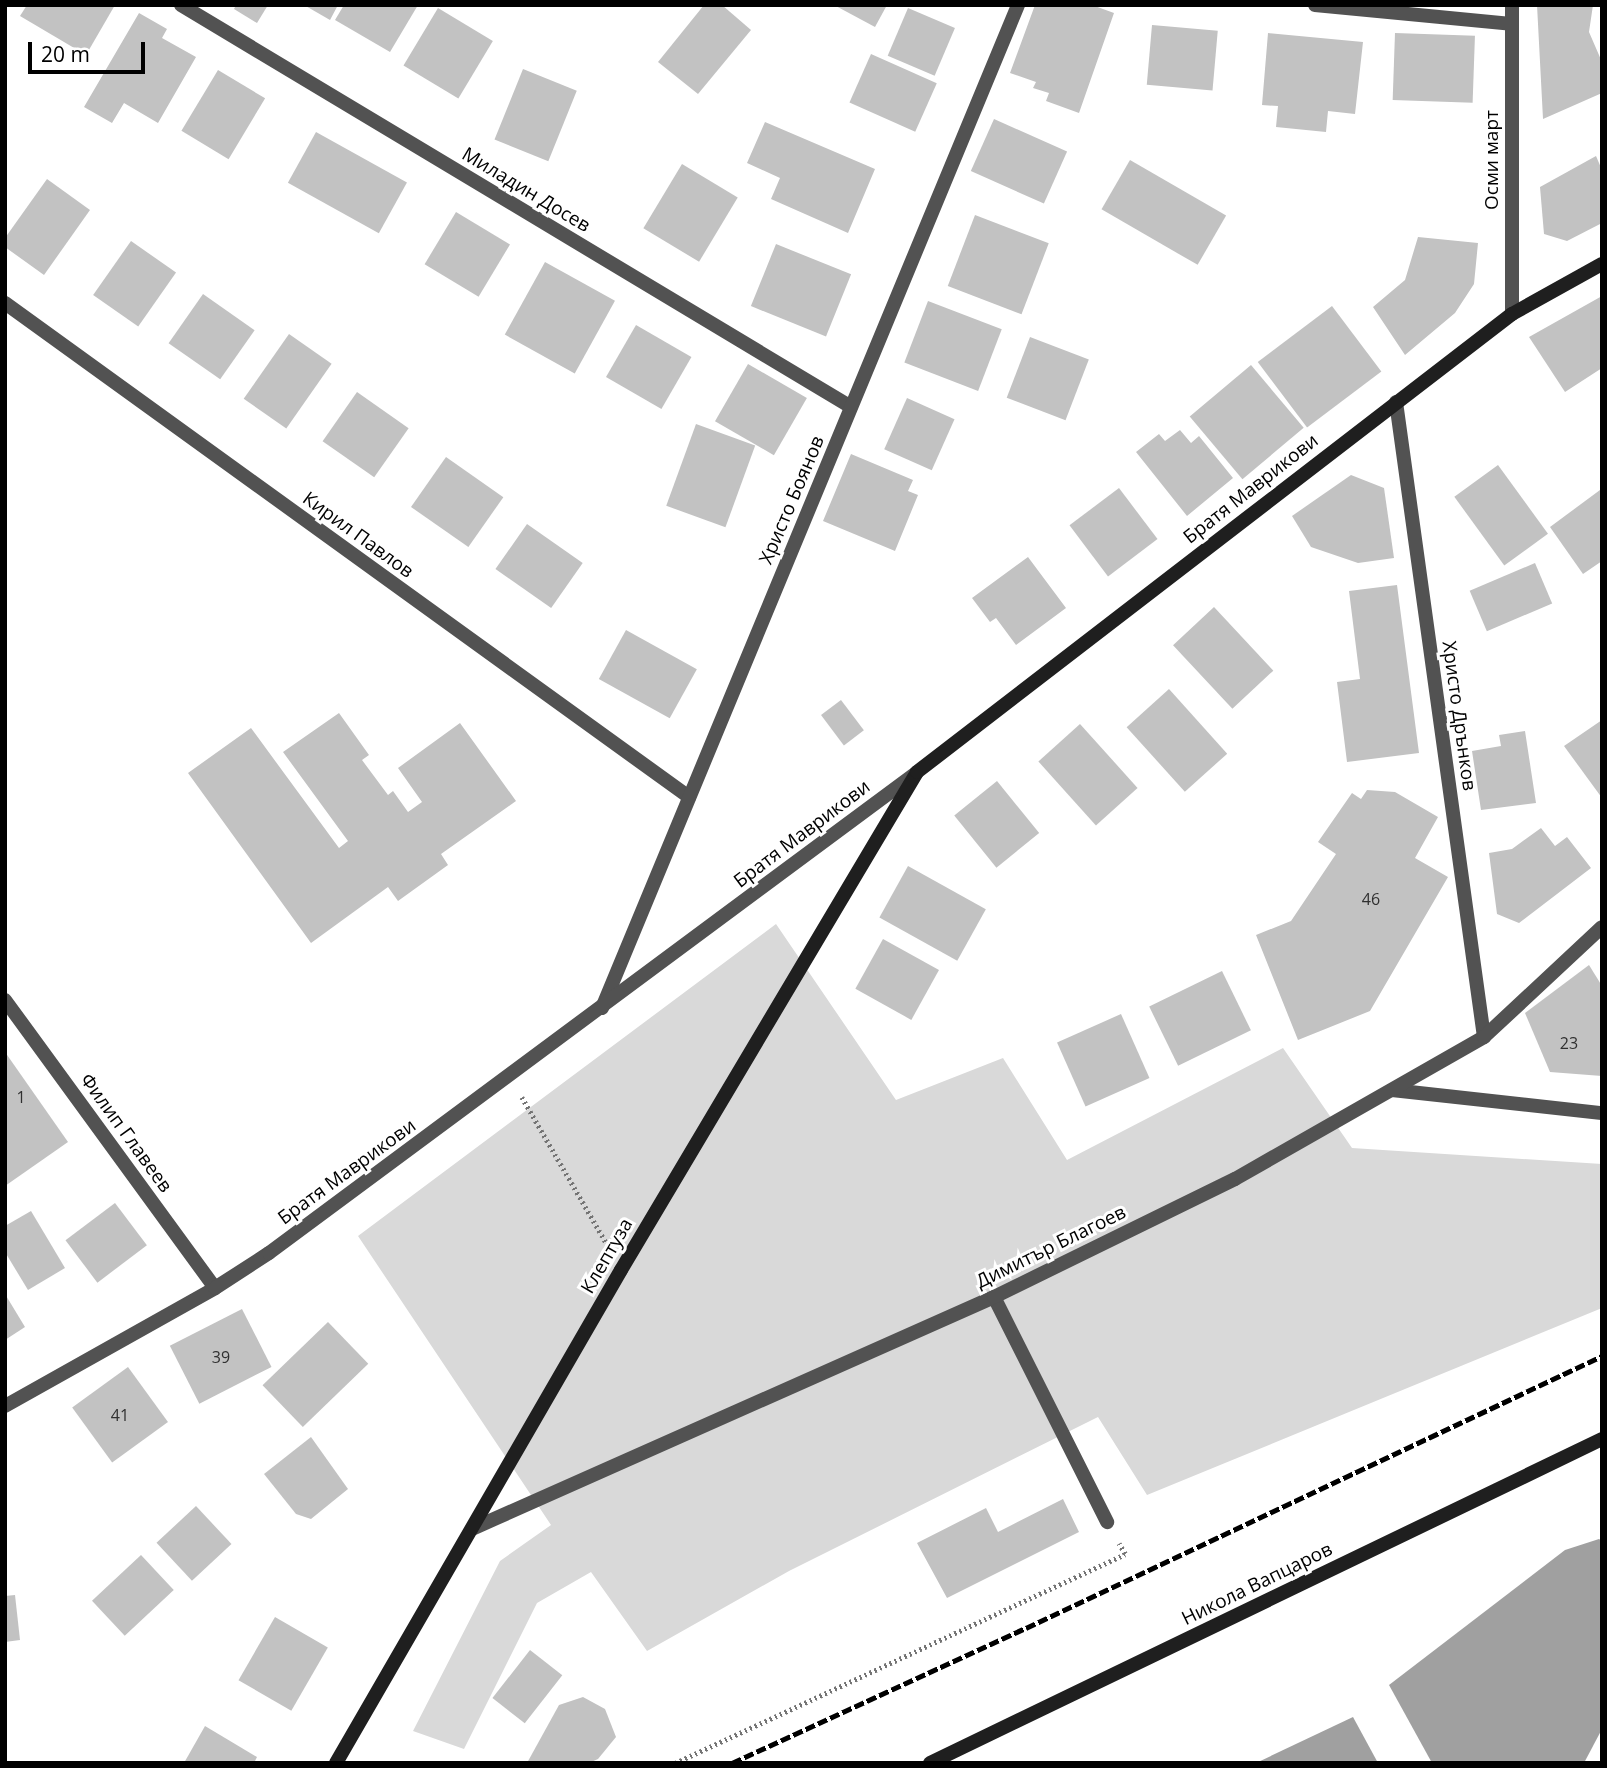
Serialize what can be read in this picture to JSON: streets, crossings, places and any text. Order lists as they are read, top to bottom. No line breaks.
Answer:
{"streets":{"street":["Осми март","Миладин Досев","Братя Маврикови","Христо Боянов","Кирил Павлов","Христо Дрънков","Филип Главеев","Димитър Благоев","Клептуза","Никола Вапцаров"]},"crossings":[["Осми март","Братя Маврикови"],["Миладин Досев","Христо Боянов"],["Братя Маврикови","Христо Боянов"],["Братя Маврикови","Христо Дрънков"],["Братя Маврикови","Филип Главеев"],["Братя Маврикови","Клептуза"],["Христо Боянов","Кирил Павлов"],["Христо Дрънков","Димитър Благоев"],["Димитър Благоев","Клептуза"]],"house_numbers":["46","23","1","39","41"],"scale_bar":"20 m"}
